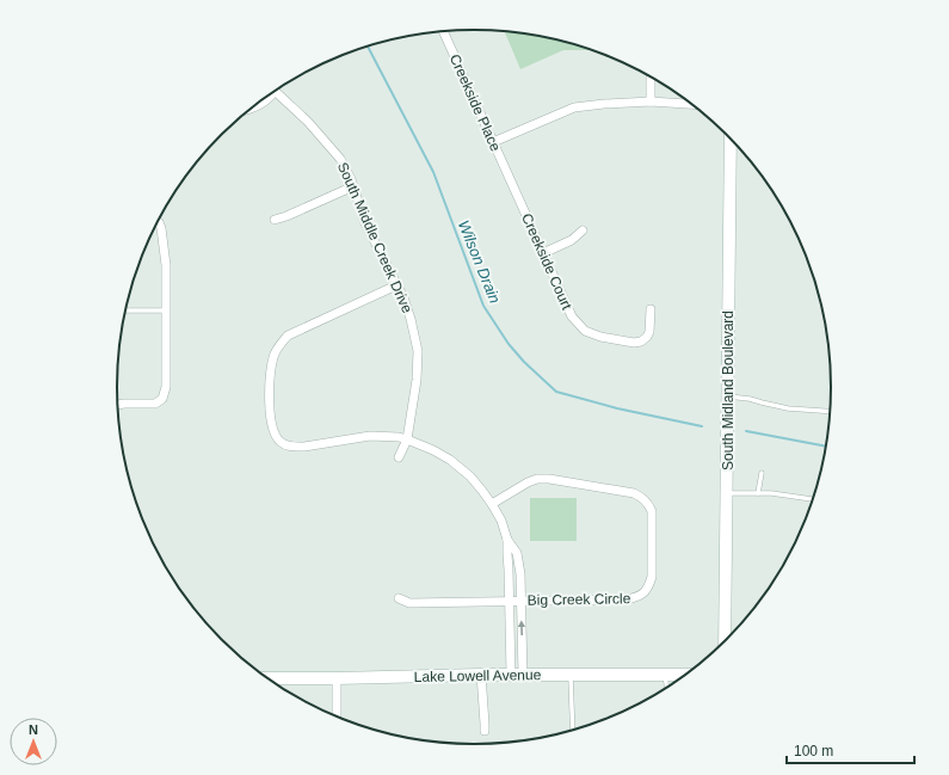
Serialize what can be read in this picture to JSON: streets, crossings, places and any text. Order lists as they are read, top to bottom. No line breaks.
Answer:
{"streets":{"main road":["South Midland Boulevard","Lake Lowell Avenue"],"street":["Creekside Place","South Middle Creek Drive","Creekside Court","Big Creek Circle"]},"crossings":[["Creekside Place","Creekside Court"]],"water":["Wilson Drain"],"scale_bar":"100 m","north":"top"}
